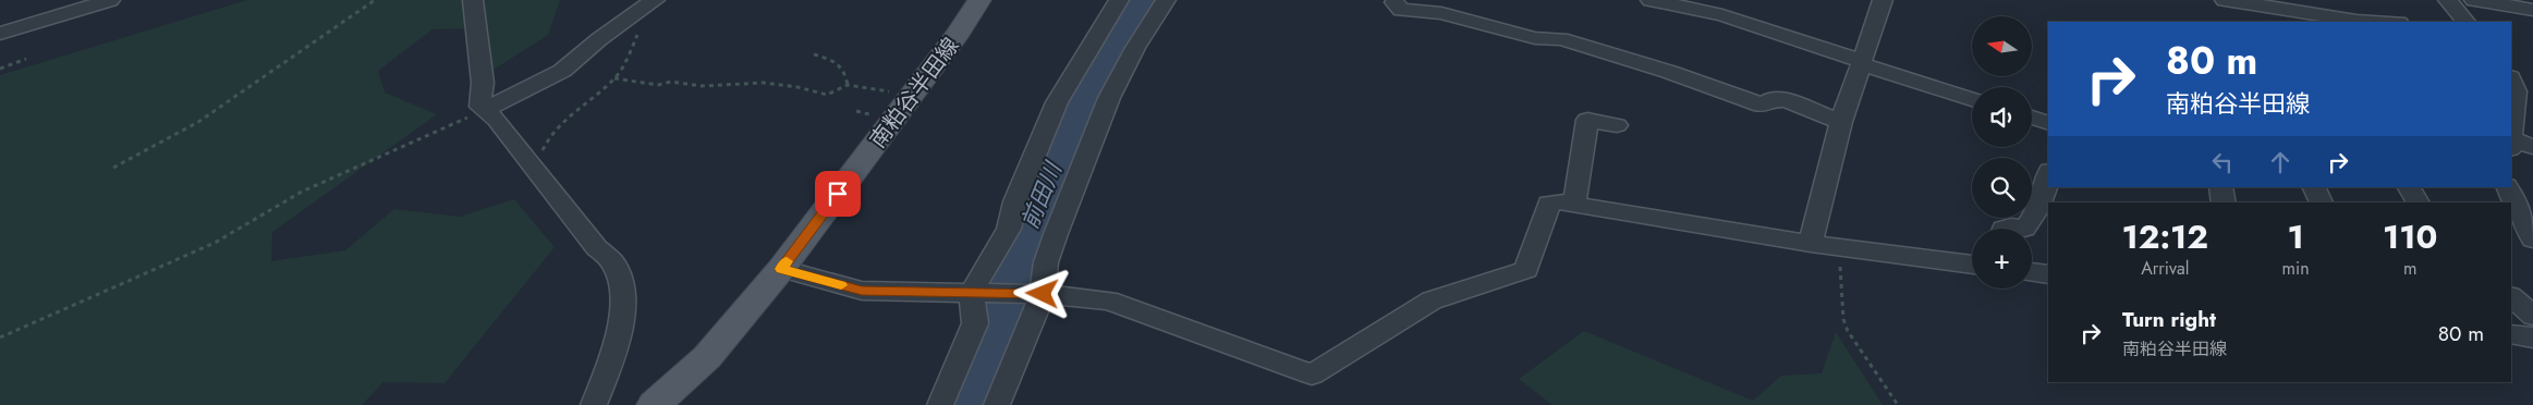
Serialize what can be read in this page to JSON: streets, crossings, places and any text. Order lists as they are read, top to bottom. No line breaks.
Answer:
{"streets":{"main road":["南粕谷半田線"]},"water":["前田川"],"north":"left","page":{"map_buttons":"+","turn":["80 m","南粕谷半田線"],"eta":["12:12","Arrival","1","min","110","m"],"list":[{"name":"Turn right","note":"南粕谷半田線","value":"80 m"}]}}
